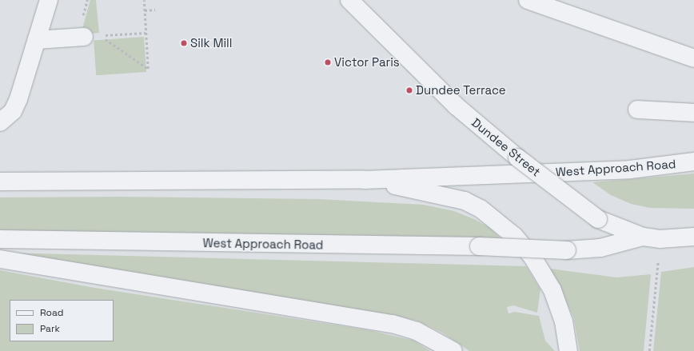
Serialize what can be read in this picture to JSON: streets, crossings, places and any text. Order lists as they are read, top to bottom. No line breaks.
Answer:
{"streets":{"street":["Dundee Street","West Approach Road"]},"crossings":[["Dundee Street","West Approach Road"]],"places":["Silk Mill","Victor Paris","Dundee Terrace"],"legend":["Road","Park"]}
